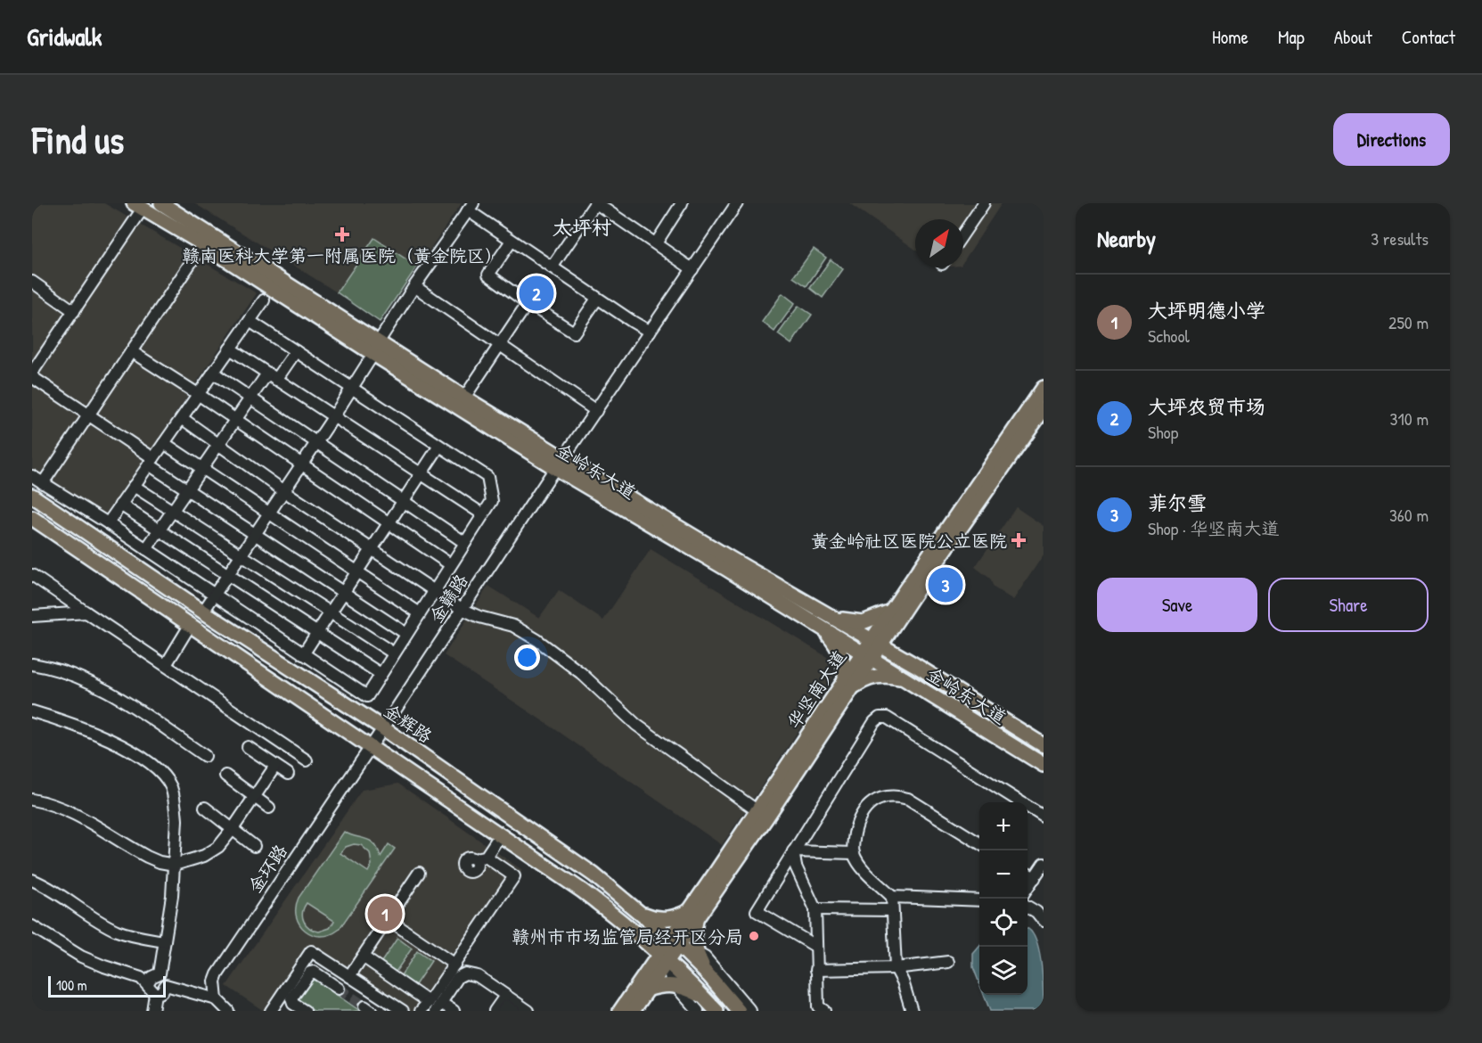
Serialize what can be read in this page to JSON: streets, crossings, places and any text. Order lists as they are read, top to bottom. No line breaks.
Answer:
{"streets":{"main road":["金岭东大道","华坚南大道","金辉路"],"street":["金赣路","金环路"]},"crossings":[["金岭东大道","金赣路"],["金岭东大道","华坚南大道"],["金赣路","金辉路"],["金赣路","金环路"],["华坚南大道","金辉路"]],"districts":["太坪村"],"places":{"health":["赣南医科大学第一附属医院（黄金院区）","黄金岭社区医院公立医院"],"other":["赣州市市场监管局经开区分局"]},"scale_bar":"100 m","north":"top right","page":{"header":"Gridwalk","nav":["Home","Map","About","Contact"],"buttons":["Directions",["Save","Share"]],"title":"Find us","heading":["Nearby","3 results"],"list":[{"mark":"1","name":"大坪明德小学","note":"School","value":"250 m"},{"mark":"2","name":"大坪农贸市场","note":"Shop","value":"310 m"},{"mark":"3","name":"菲尔雪","note":"Shop · 华坚南大道","value":"360 m"}],"pins":["2","3","1"],"map_buttons":["+","−"],"scale":"100 m"}}
